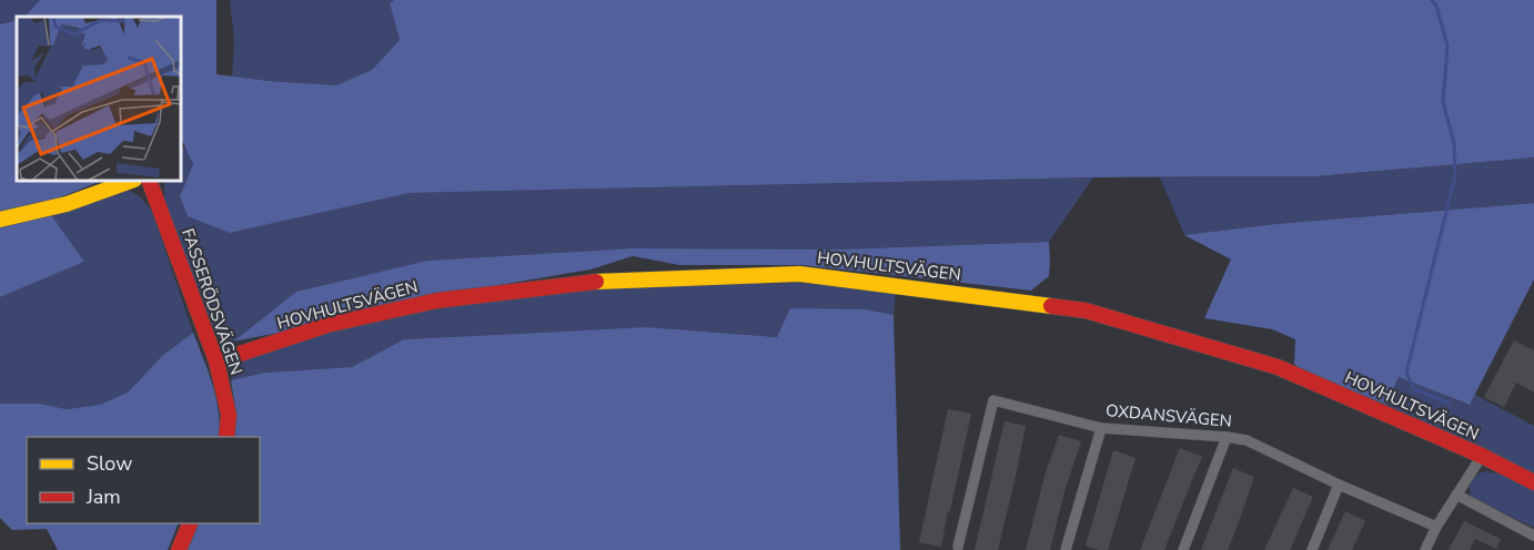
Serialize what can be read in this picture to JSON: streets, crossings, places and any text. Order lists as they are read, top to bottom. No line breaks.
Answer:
{"streets":{"street":["HOVHULTSVÄGEN","FASSERÖDSVÄGEN","OXDANSVÄGEN"]},"crossings":[["HOVHULTSVÄGEN","FASSERÖDSVÄGEN"]],"legend":["Slow","Jam"]}
